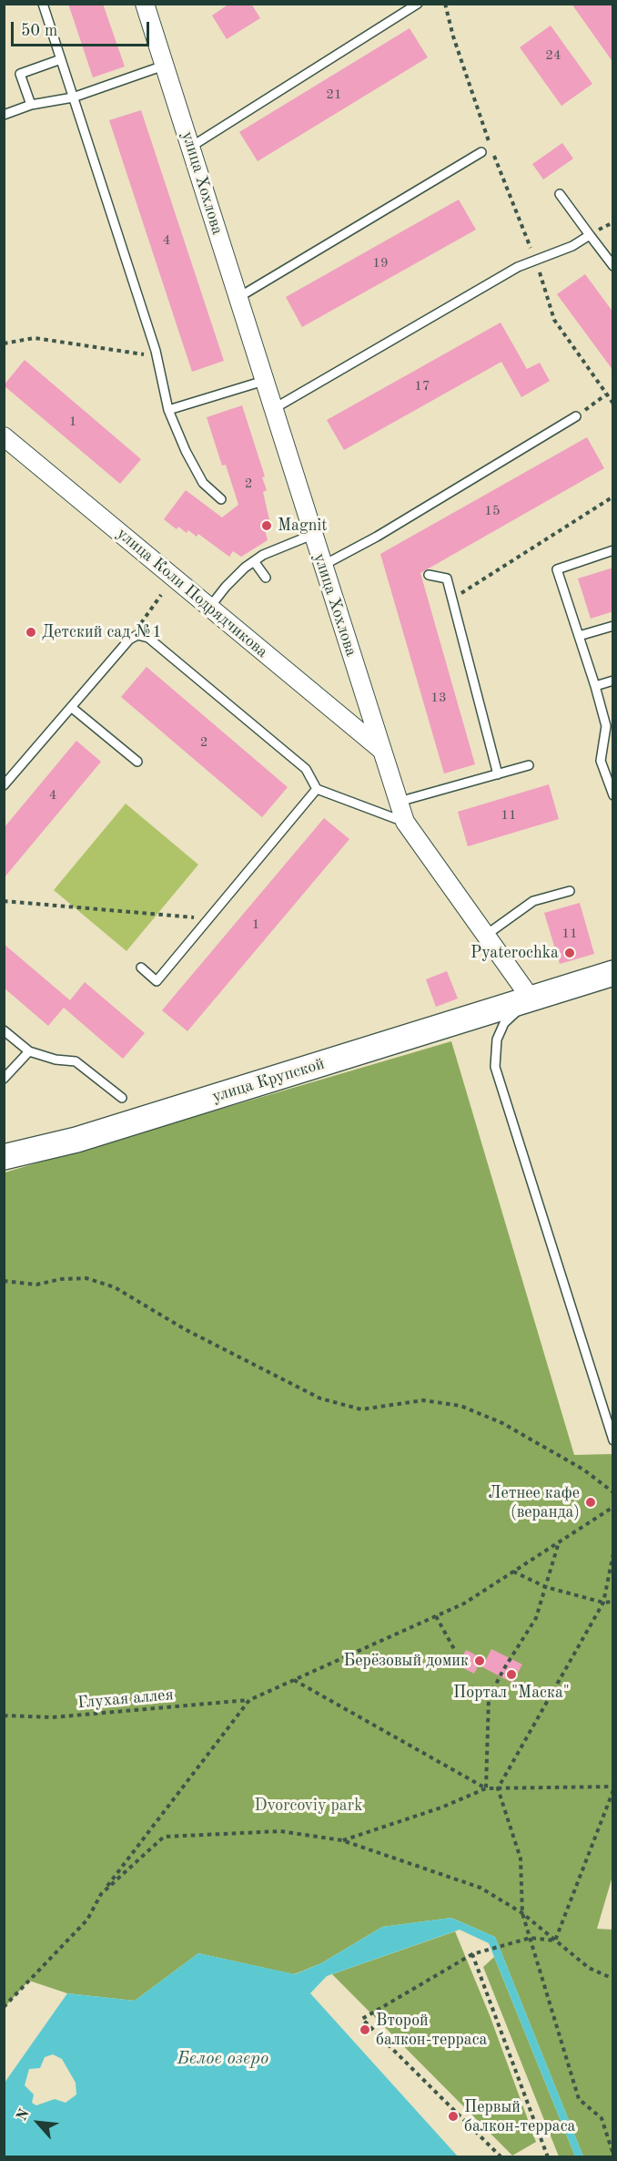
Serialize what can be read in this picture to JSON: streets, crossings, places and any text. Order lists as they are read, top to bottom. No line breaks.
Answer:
{"streets":{"street":["улица Хохлова","улица Коли Подрядчикова","улица Крупской"],"path":["Глухая аллея"]},"crossings":[["улица Хохлова","улица Коли Подрядчикова"],["улица Хохлова","улица Крупской"]],"water":["Белое озеро"],"parks":["Dvorcoviy park"],"places":["Magnit","Детский сад №1","Pyaterochka","Летнее кафе (веранда)","Берёзовый домик","Портал \"Маска\"","Второй балкон-терраса","Первый балкон-терраса"],"house_numbers":["24","21","4","19","17","1","2","15","13","2","4","11","1","11"],"scale_bar":"50 m","north":"top left"}
